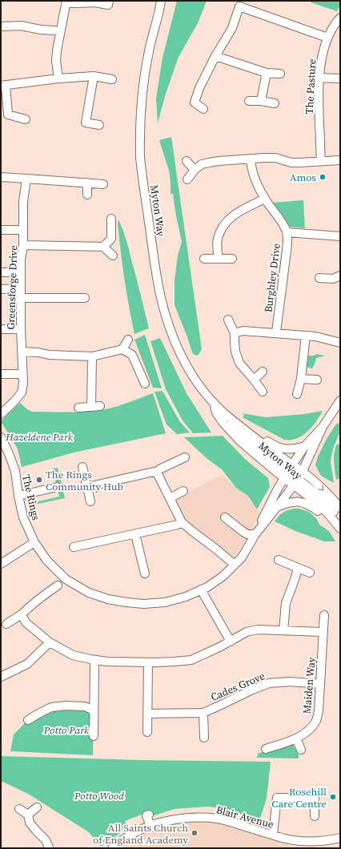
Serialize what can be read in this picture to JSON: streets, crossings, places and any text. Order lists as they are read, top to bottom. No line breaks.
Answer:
{"streets":{"street":["The Pasture","Myton Way","Burghley Drive","Greensforge Drive","The Rings","Maiden Way","Cades Grove","Blair Avenue"]},"crossings":[["Myton Way","The Rings"],["Maiden Way","Cades Grove"]],"parks":["Hazeldene Park","Potto Park","Potto Wood"],"places":["Amos","The Rings Community Hub","Rosehill Care Centre","All Saints Church of England Academy"]}
